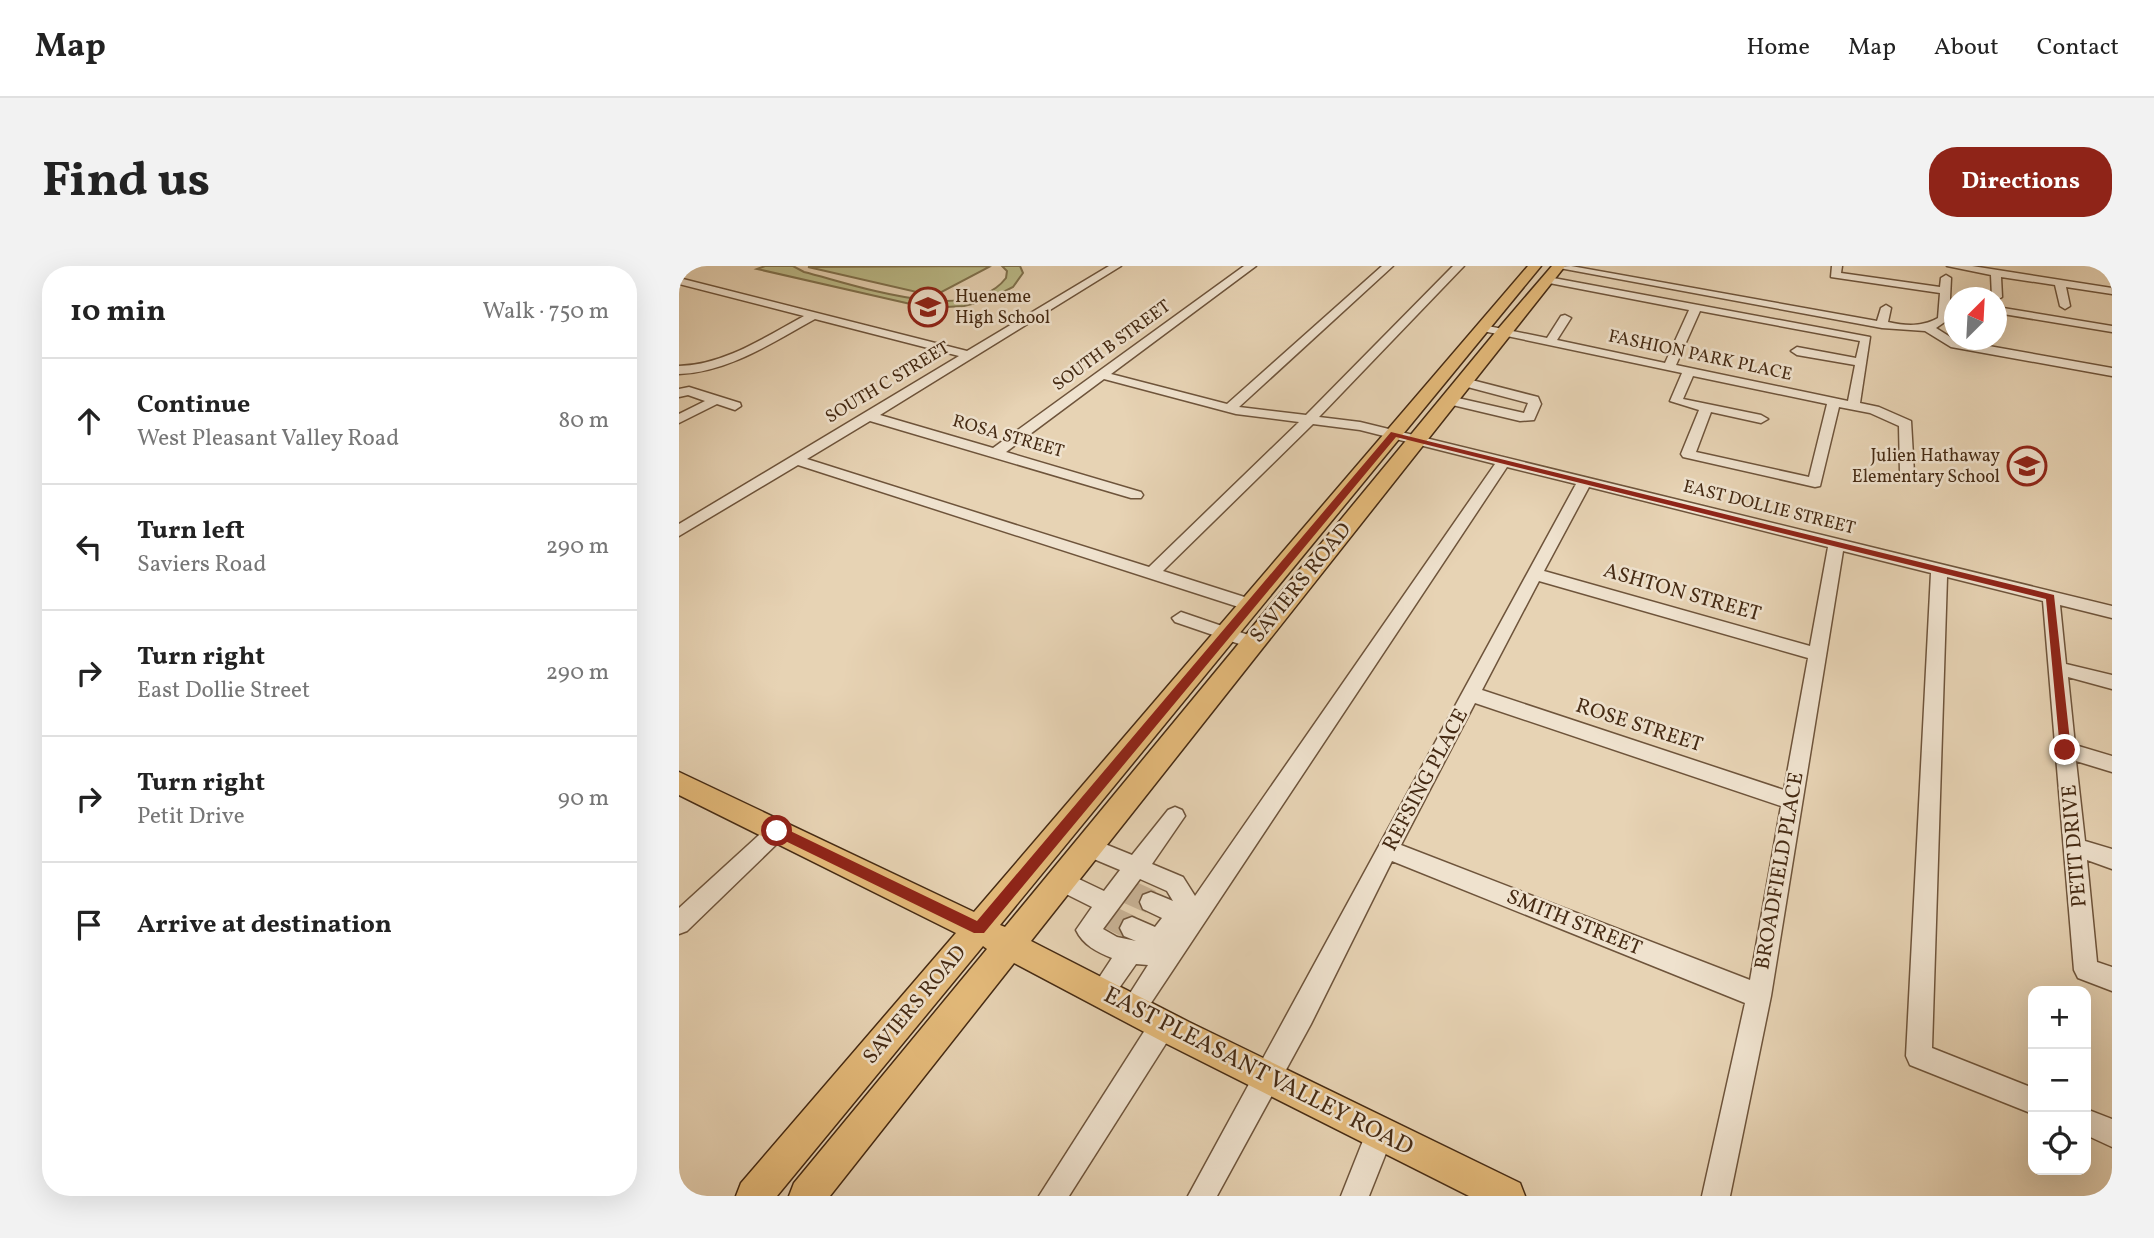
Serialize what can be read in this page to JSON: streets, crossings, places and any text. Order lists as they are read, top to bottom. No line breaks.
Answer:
{"streets":{"main road":["SAVIERS ROAD","EAST PLEASANT VALLEY ROAD"],"street":["SOUTH B STREET","FASHION PARK PLACE","SOUTH C STREET","ROSA STREET","EAST DOLLIE STREET","ASHTON STREET","ROSE STREET","REFSING PLACE","PETIT DRIVE","BROADFIELD PLACE","SMITH STREET"]},"crossings":[["SOUTH B STREET","ROSA STREET"],["SOUTH B STREET","EAST DOLLIE STREET"],["FASHION PARK PLACE","SAVIERS ROAD"],["SOUTH C STREET","ROSA STREET"],["EAST DOLLIE STREET","SAVIERS ROAD"],["EAST DOLLIE STREET","REFSING PLACE"],["EAST DOLLIE STREET","PETIT DRIVE"],["EAST DOLLIE STREET","BROADFIELD PLACE"],["SAVIERS ROAD","EAST PLEASANT VALLEY ROAD"],["ASHTON STREET","REFSING PLACE"],["ASHTON STREET","BROADFIELD PLACE"],["ROSE STREET","REFSING PLACE"],["ROSE STREET","BROADFIELD PLACE"],["REFSING PLACE","SMITH STREET"],["REFSING PLACE","EAST PLEASANT VALLEY ROAD"],["BROADFIELD PLACE","SMITH STREET"]],"places":{"school or university":["Hueneme High School","Julien Hathaway Elementary School"]},"north":"top right","page":{"header":"Map","nav":["Home","Map","About","Contact"],"buttons":"Directions","title":"Find us","heading":["10 min","Walk · 750 m"],"list":[["Continue","West Pleasant Valley Road","80 m"],["Turn left","Saviers Road","290 m"],["Turn right","East Dollie Street","290 m"],["Turn right","Petit Drive","90 m"],"Arrive at destination"],"map_buttons":["+","−"]}}
